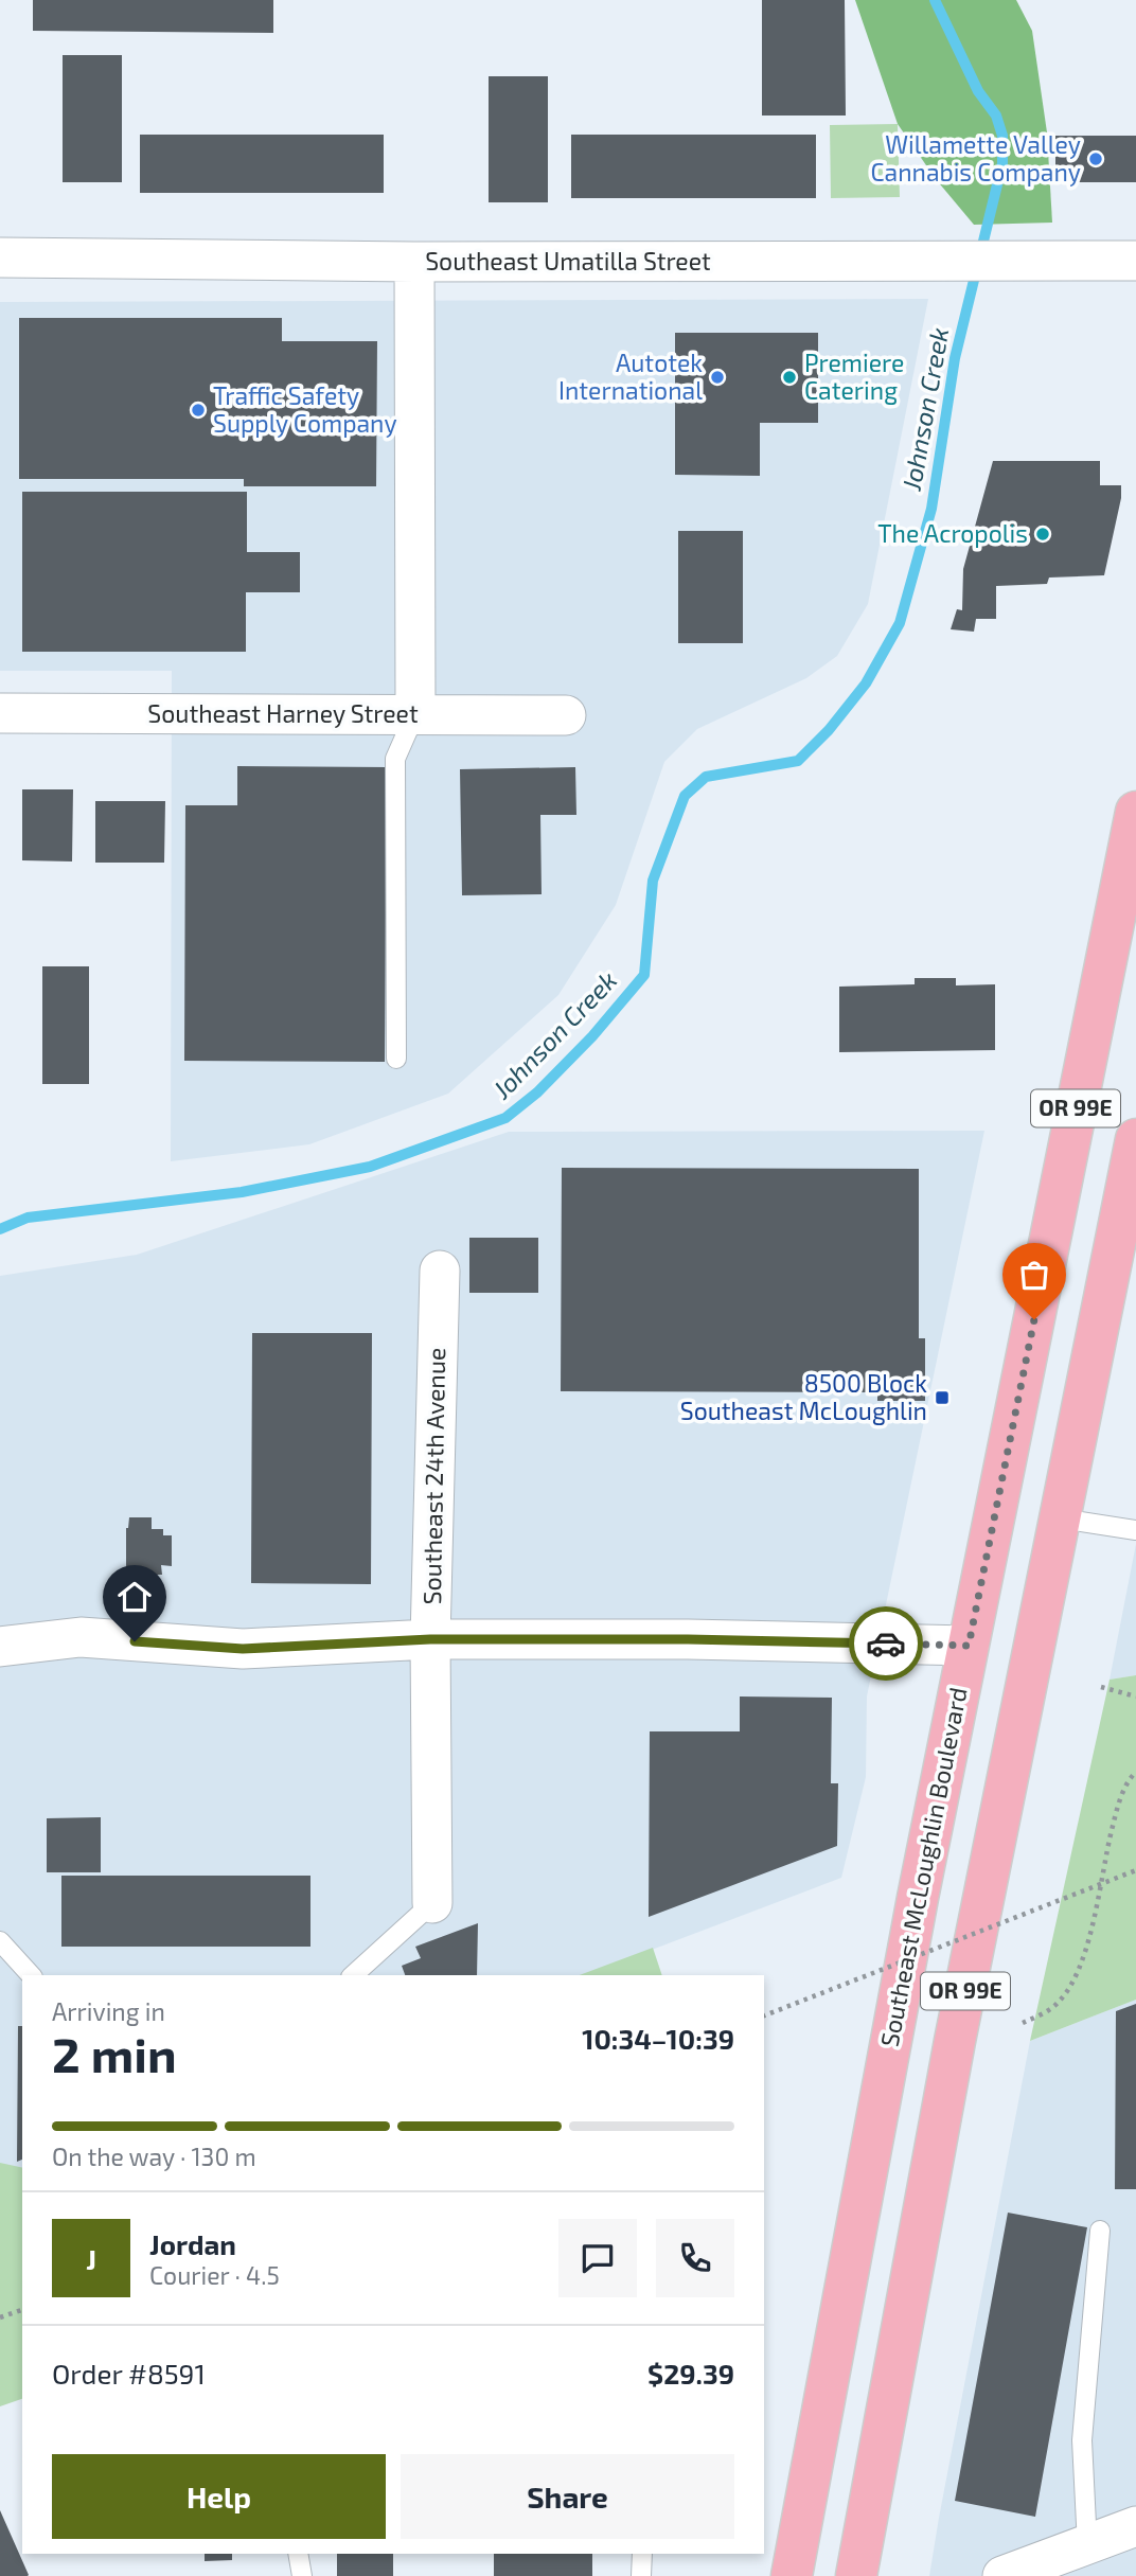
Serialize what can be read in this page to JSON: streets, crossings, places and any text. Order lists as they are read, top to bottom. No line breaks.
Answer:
{"streets":{"highway":["OR 99E","Southeast McLoughlin Boulevard"],"street":["Southeast Umatilla Street","Southeast Harney Street","Southeast 24th Avenue"]},"water":["Johnson Creek"],"places":{"other":["Willamette Valley Cannabis Company","Autotek International","Premiere Catering","Traffic Safety Supply Company","The Acropolis"],"transit":["8500 Block Southeast McLoughlin"]},"page":{"heading":["2 min","Arriving in","10:34–10:39"],"panel":["Jordan","Courier · 4.5","Order #8591","$29.39"],"bar":"On the way · 130 m","round":"J","buttons":["Help","Share"]}}
